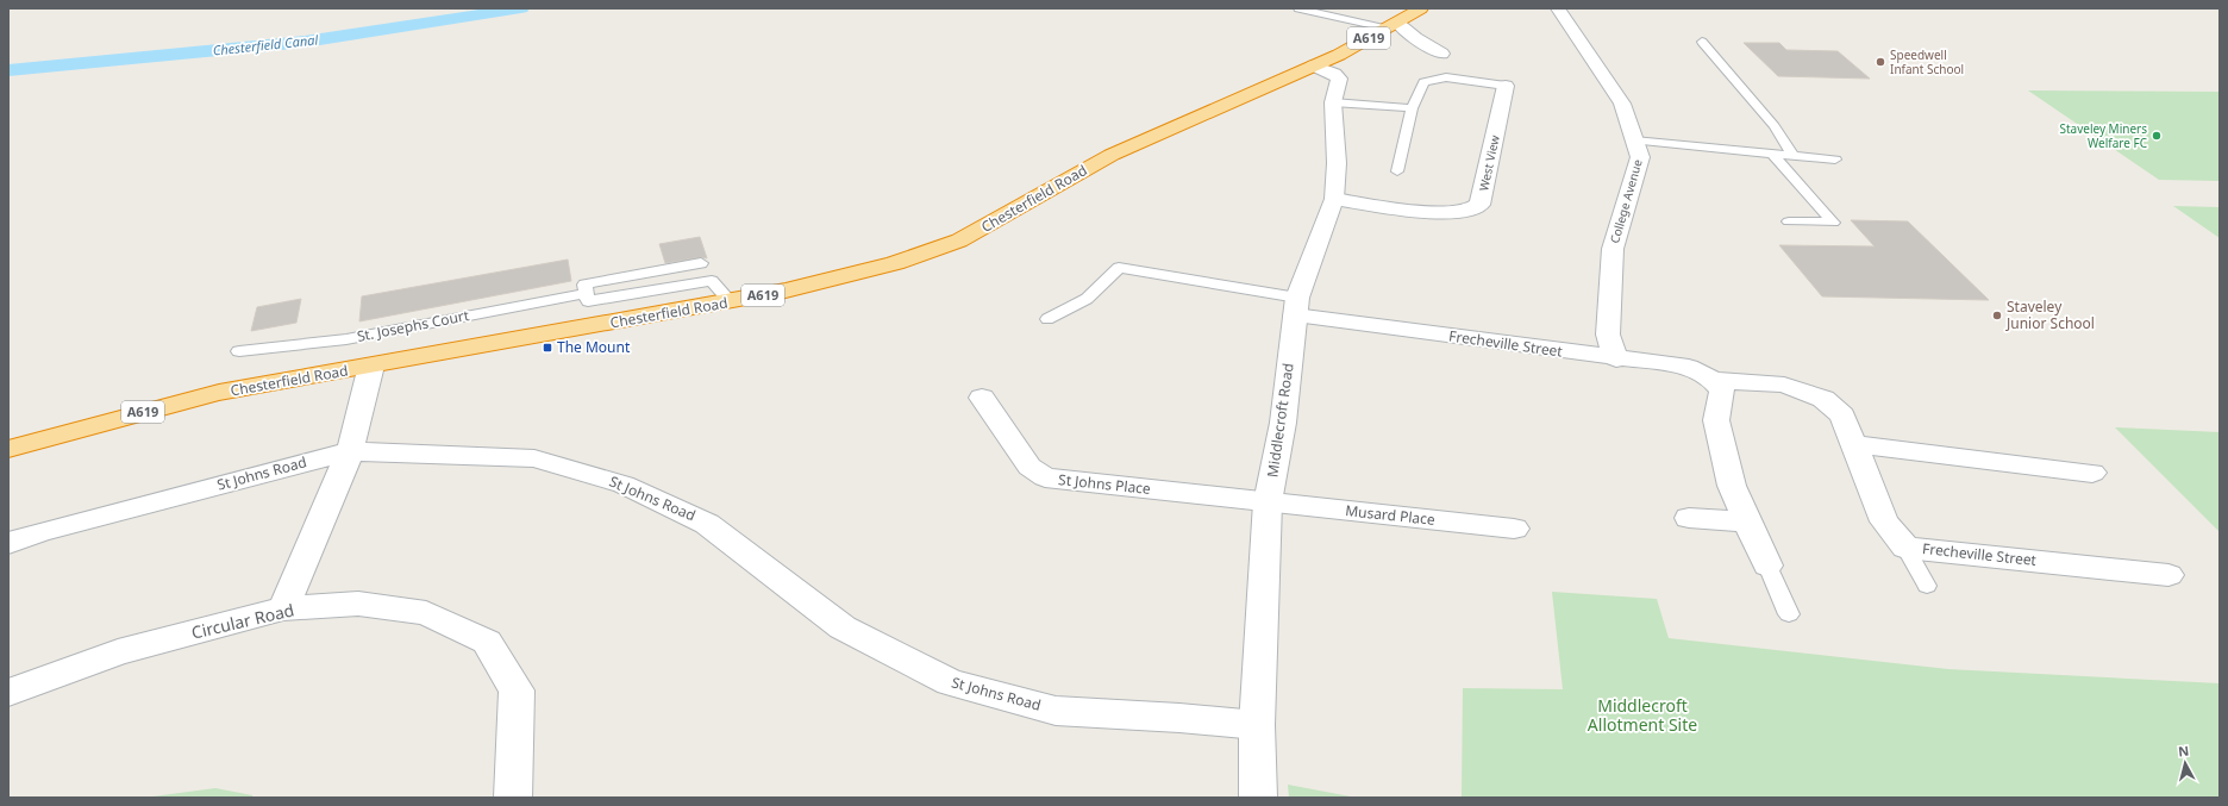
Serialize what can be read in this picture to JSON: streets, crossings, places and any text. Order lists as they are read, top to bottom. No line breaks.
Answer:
{"streets":{"highway":["A619","Chesterfield Road"],"street":["West View","College Avenue","Frecheville Street","Middlecroft Road","St Johns Road","St Johns Place","Musard Place","Circular Road"],"lane":["St. Josephs Court"]},"crossings":[["West View","Middlecroft Road"],["Chesterfield Road","St. Josephs Court"],["Chesterfield Road","Middlecroft Road"],["College Avenue","Frecheville Street"],["Frecheville Street","Middlecroft Road"],["Middlecroft Road","St Johns Road"],["Middlecroft Road","St Johns Place"],["Middlecroft Road","Musard Place"],["St Johns Place","Musard Place"]],"water":["Chesterfield Canal"],"parks":["Middlecroft Allotment Site"],"places":{"other":["Speedwell Infant School","Staveley Miners Welfare FC","Staveley Junior School"],"transit":["The Mount"]},"north":"top"}
